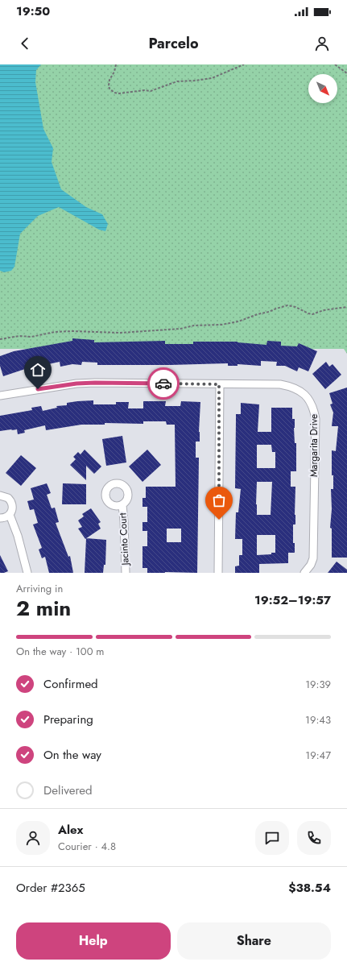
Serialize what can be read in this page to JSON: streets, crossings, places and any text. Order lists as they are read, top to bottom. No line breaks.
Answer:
{"streets":{"street":["Margarita Drive","Jacinto Court"]},"north":"bottom right","page":{"status":"19:50","header":"Parcelo","heading":["2 min","Arriving in","19:52–19:57"],"panel":["Alex","Courier · 4.8","Order #2365","$38.54"],"bar":"On the way · 100 m","list":[["Confirmed","19:39"],["Preparing","19:43"],["On the way","19:47"],"Delivered"],"buttons":["Help","Share"]}}
